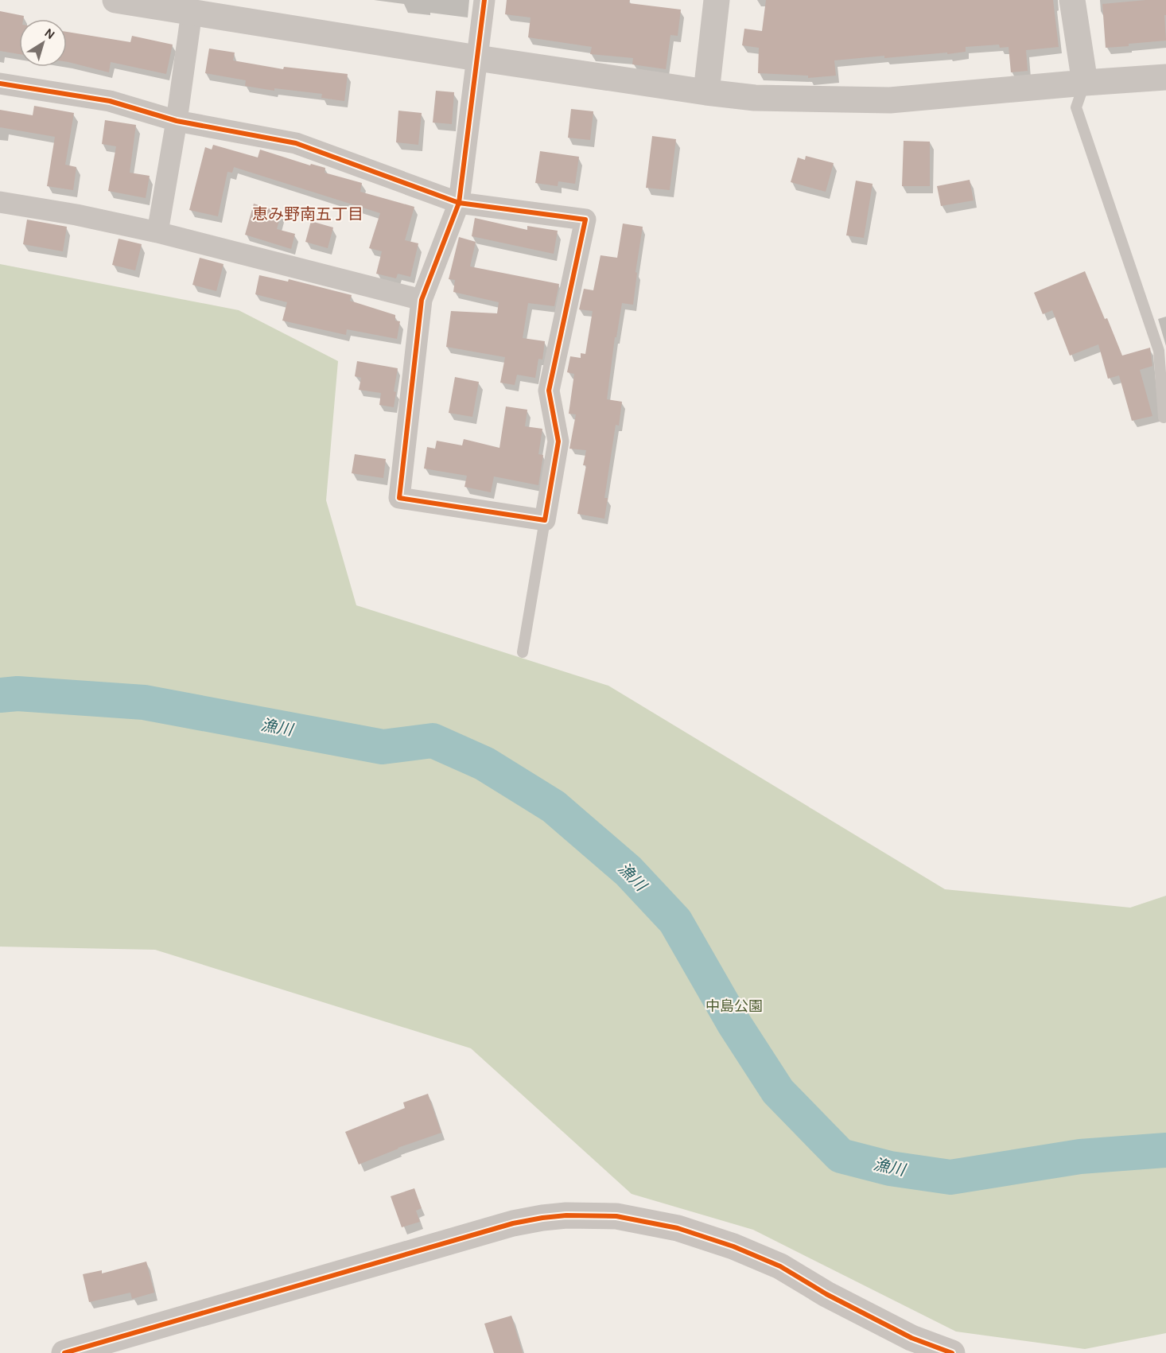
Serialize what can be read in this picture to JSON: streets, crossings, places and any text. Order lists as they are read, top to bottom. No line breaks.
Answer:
{"districts":["恵み野南五丁目"],"water":["漁川"],"parks":["中島公園"],"north":"top right"}
